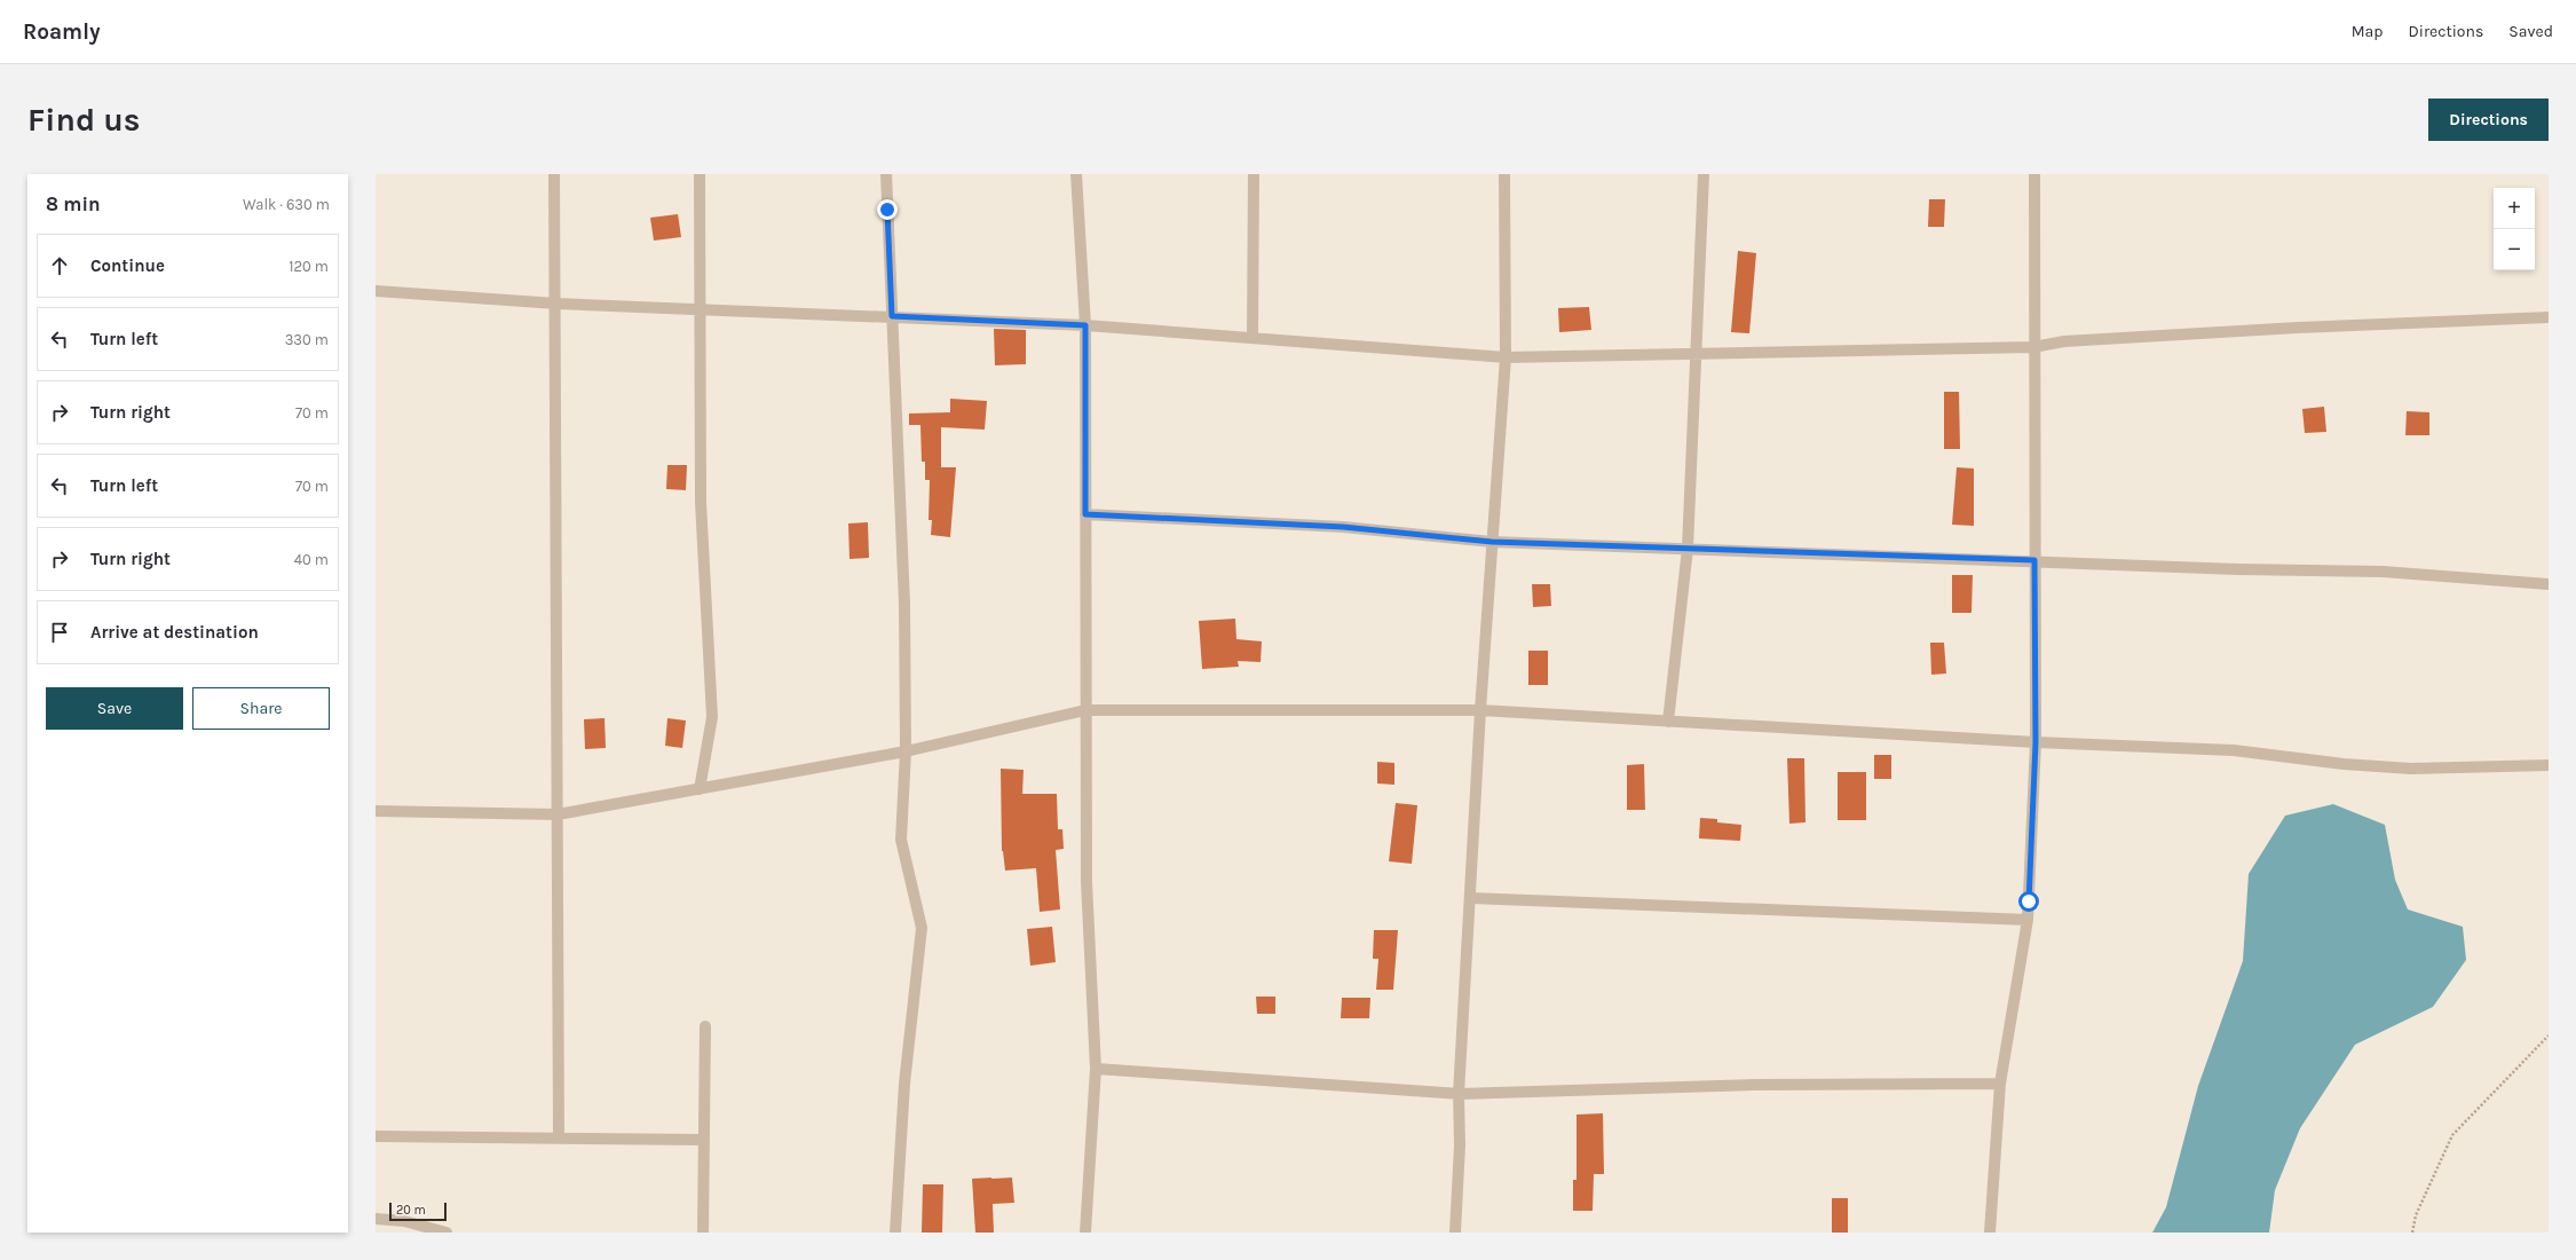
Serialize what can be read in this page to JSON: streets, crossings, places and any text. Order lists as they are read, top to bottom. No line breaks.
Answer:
{"scale_bar":"20 m","page":{"header":"Roamly","nav":["Map","Directions","Saved"],"buttons":["Directions",["Save","Share"]],"title":"Find us","heading":["8 min","Walk · 630 m"],"map_buttons":["+","−"],"list":[["Continue","120 m"],["Turn left","330 m"],["Turn right","70 m"],["Turn left","70 m"],["Turn right","40 m"],"Arrive at destination"],"scale":"20 m"}}
